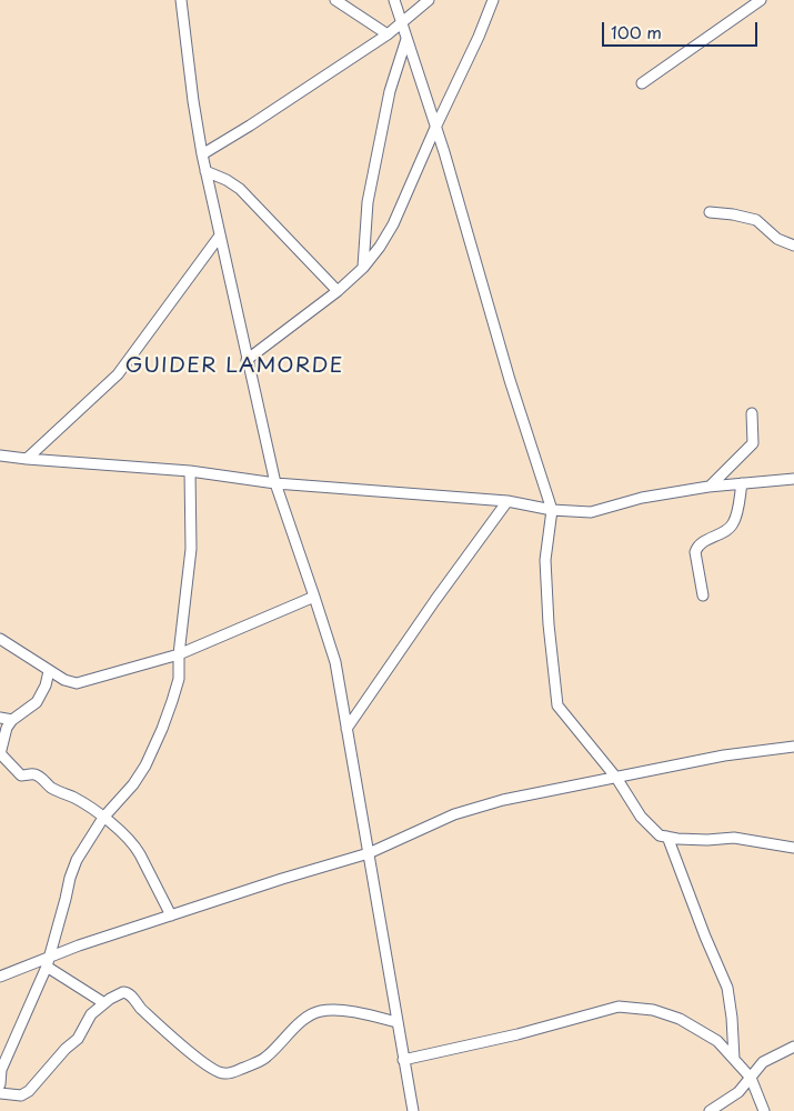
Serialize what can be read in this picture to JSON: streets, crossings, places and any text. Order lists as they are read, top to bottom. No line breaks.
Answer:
{"districts":["GUIDER LAMORDE"],"scale_bar":"100 m"}
